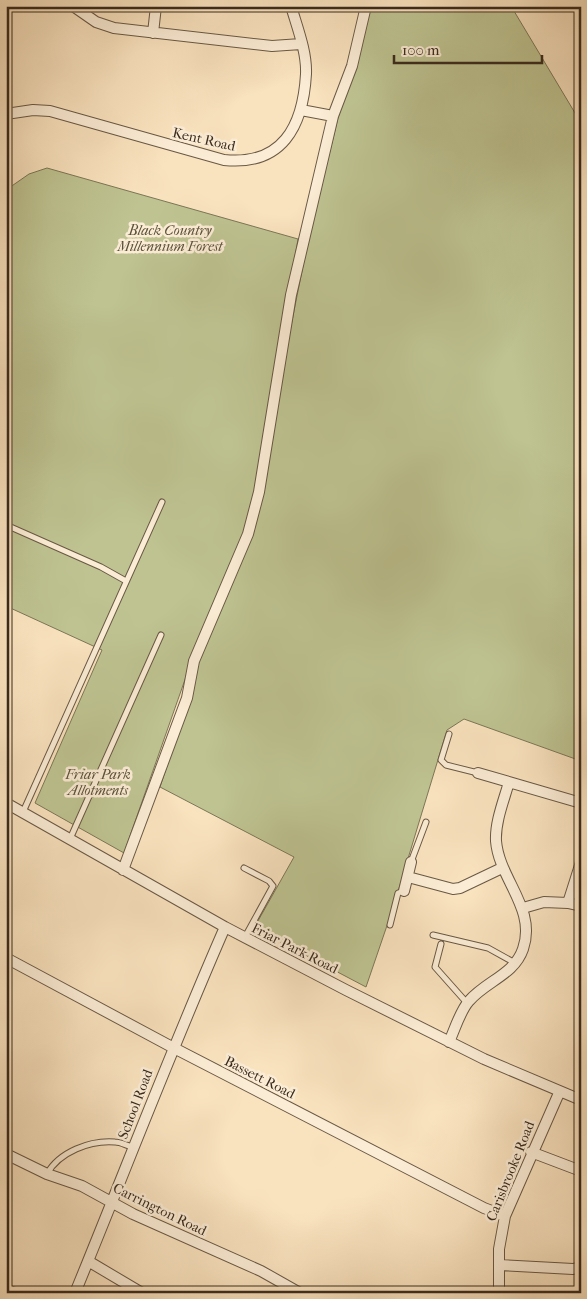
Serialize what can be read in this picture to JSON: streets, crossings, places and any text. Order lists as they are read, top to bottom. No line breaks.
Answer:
{"streets":{"street":["Kent Road","Friar Park Road","Bassett Road","School Road","Carisbrooke Road","Carrington Road"]},"crossings":[["Friar Park Road","School Road"],["Friar Park Road","Carisbrooke Road"],["Bassett Road","School Road"],["Bassett Road","Carisbrooke Road"],["School Road","Carrington Road"]],"parks":["Black Country Millennium Forest","Friar Park Allotments"],"scale_bar":"100 m"}
